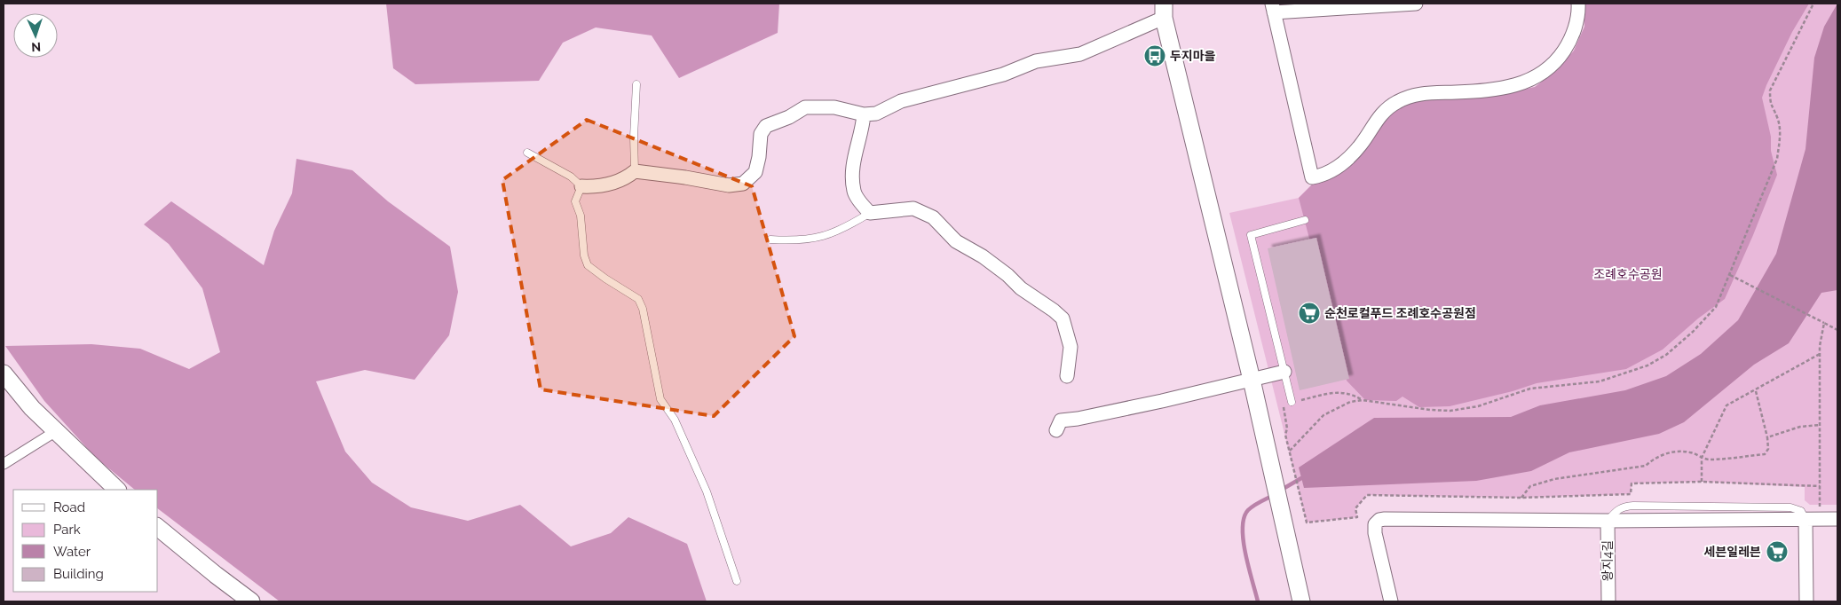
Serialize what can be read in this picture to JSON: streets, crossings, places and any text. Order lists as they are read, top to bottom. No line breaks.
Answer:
{"streets":{"street":["왕지4길"]},"parks":["조례호수공원"],"places":{"bus stop":["두지마을"],"supermarket":["순천로컬푸드 조례호수공원점","세븐일레븐"]},"legend":["Road","Park","Water","Building"],"north":"bottom"}
